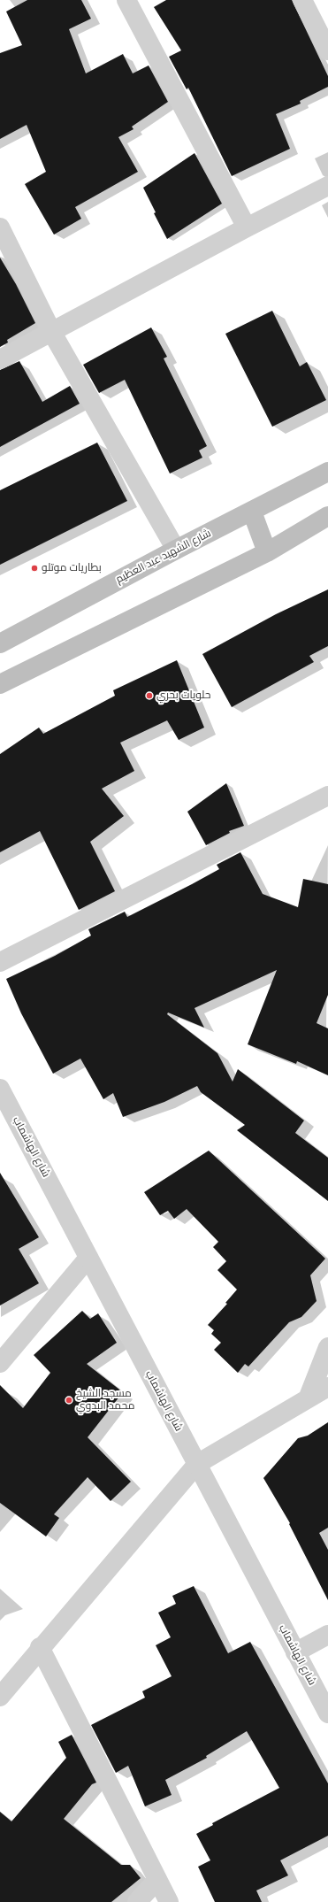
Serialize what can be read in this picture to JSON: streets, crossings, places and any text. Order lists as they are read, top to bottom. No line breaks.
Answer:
{"streets":{"main road":["شارع الشهيد عبد العظيم"],"street":["شارع الهاشماب"]},"places":["بطاريات موتلو","حلويات بحري","مسجد الشيخ محمد البدوي"]}
